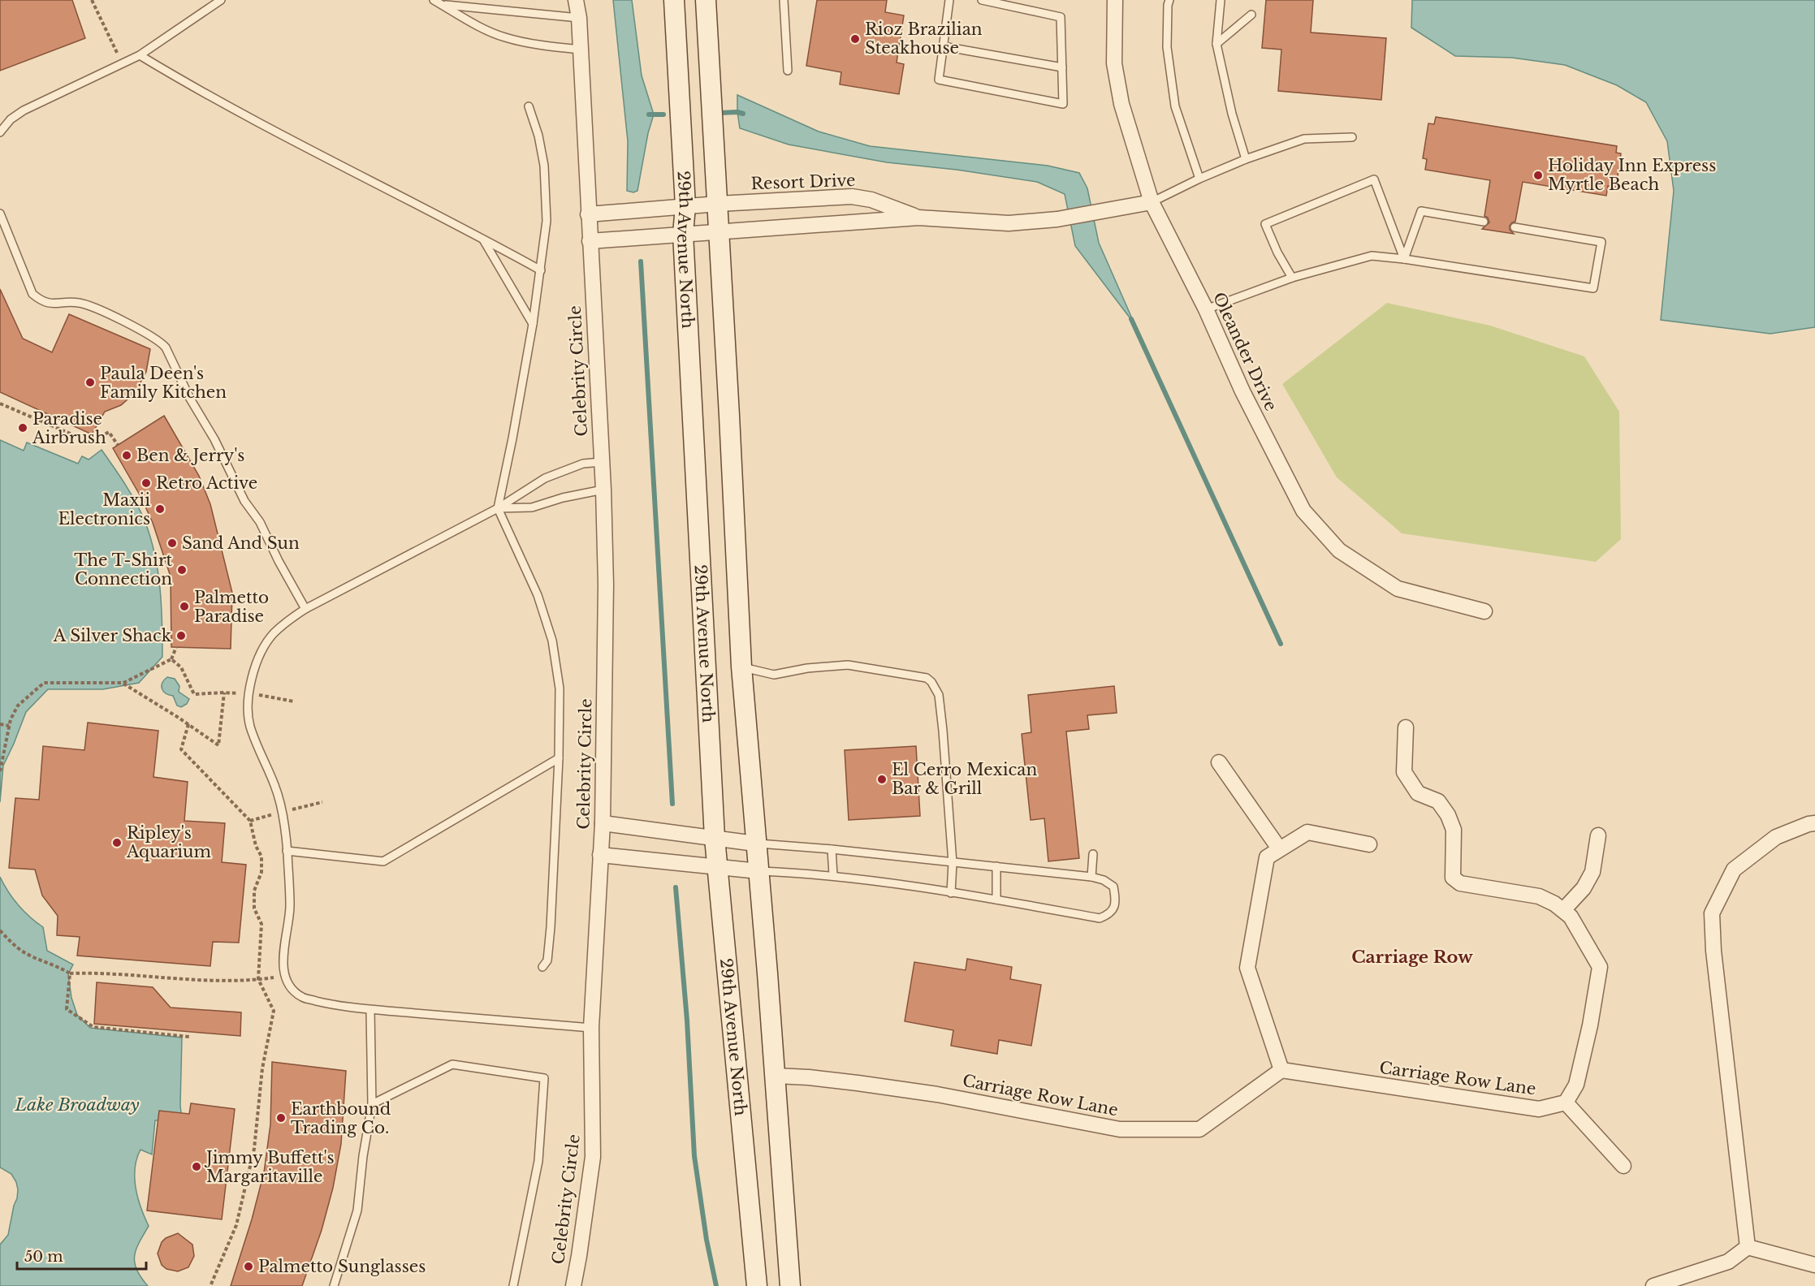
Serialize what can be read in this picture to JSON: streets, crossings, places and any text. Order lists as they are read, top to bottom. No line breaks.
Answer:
{"streets":{"main road":["29th Avenue North"],"street":["Resort Drive","Oleander Drive","Celebrity Circle","Carriage Row Lane"]},"crossings":[["Resort Drive","29th Avenue North"],["Resort Drive","Oleander Drive"],["29th Avenue North","Carriage Row Lane"]],"districts":["Carriage Row"],"water":["Lake Broadway"],"places":["Rioz Brazilian Steakhouse","Holiday Inn Express Myrtle Beach","Paula Deen's Family Kitchen","Paradise Airbrush","Ben & Jerry's","Retro Active","Maxii Electronics","Sand And Sun","The T-Shirt Connection","Palmetto Paradise","A Silver Shack","El Cerro Mexican Bar & Grill","Ripley's Aquarium","Earthbound Trading Co.","Jimmy Buffett's Margaritaville","Palmetto Sunglasses"],"scale_bar":"50 m"}
